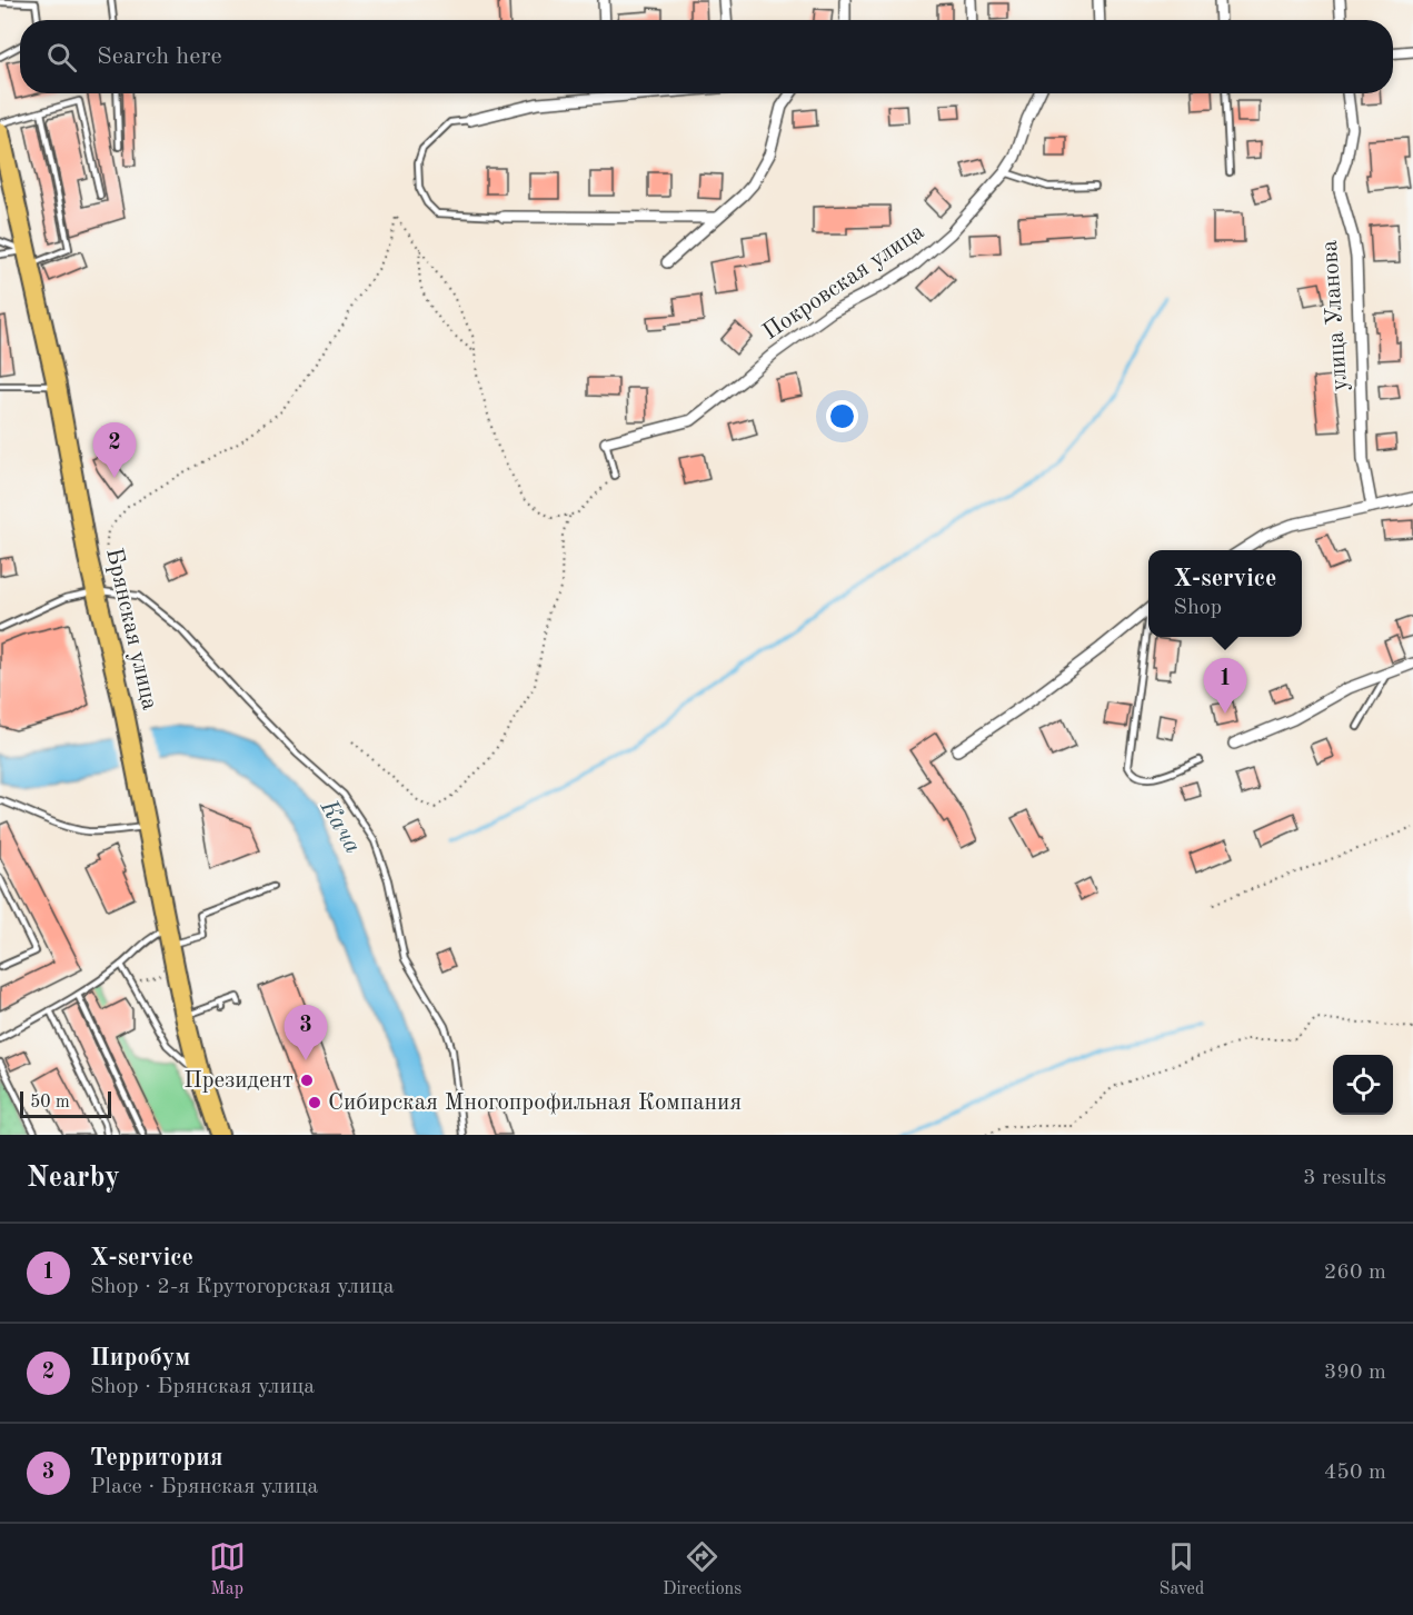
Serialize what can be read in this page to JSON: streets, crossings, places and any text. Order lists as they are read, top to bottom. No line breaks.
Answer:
{"streets":{"highway":["Брянская улица"],"street":["Покровская улица","улица Уланова"]},"water":["Кача"],"places":["Президент","Сибирская Многопрофильная Компания"],"scale_bar":"50 m","page":{"search":"Search here","pins":["2","1","3"],"popup":["X-service","Shop"],"scale":"50 m","heading":["Nearby","3 results"],"list":[{"mark":"1","name":"X-service","note":"Shop · 2-я Крутогорская улица","value":"260 m"},{"mark":"2","name":"Пиробум","note":"Shop · Брянская улица","value":"390 m"},{"mark":"3","name":"Территория","note":"Place · Брянская улица","value":"450 m"}],"nav":["Map","Directions","Saved"]}}
